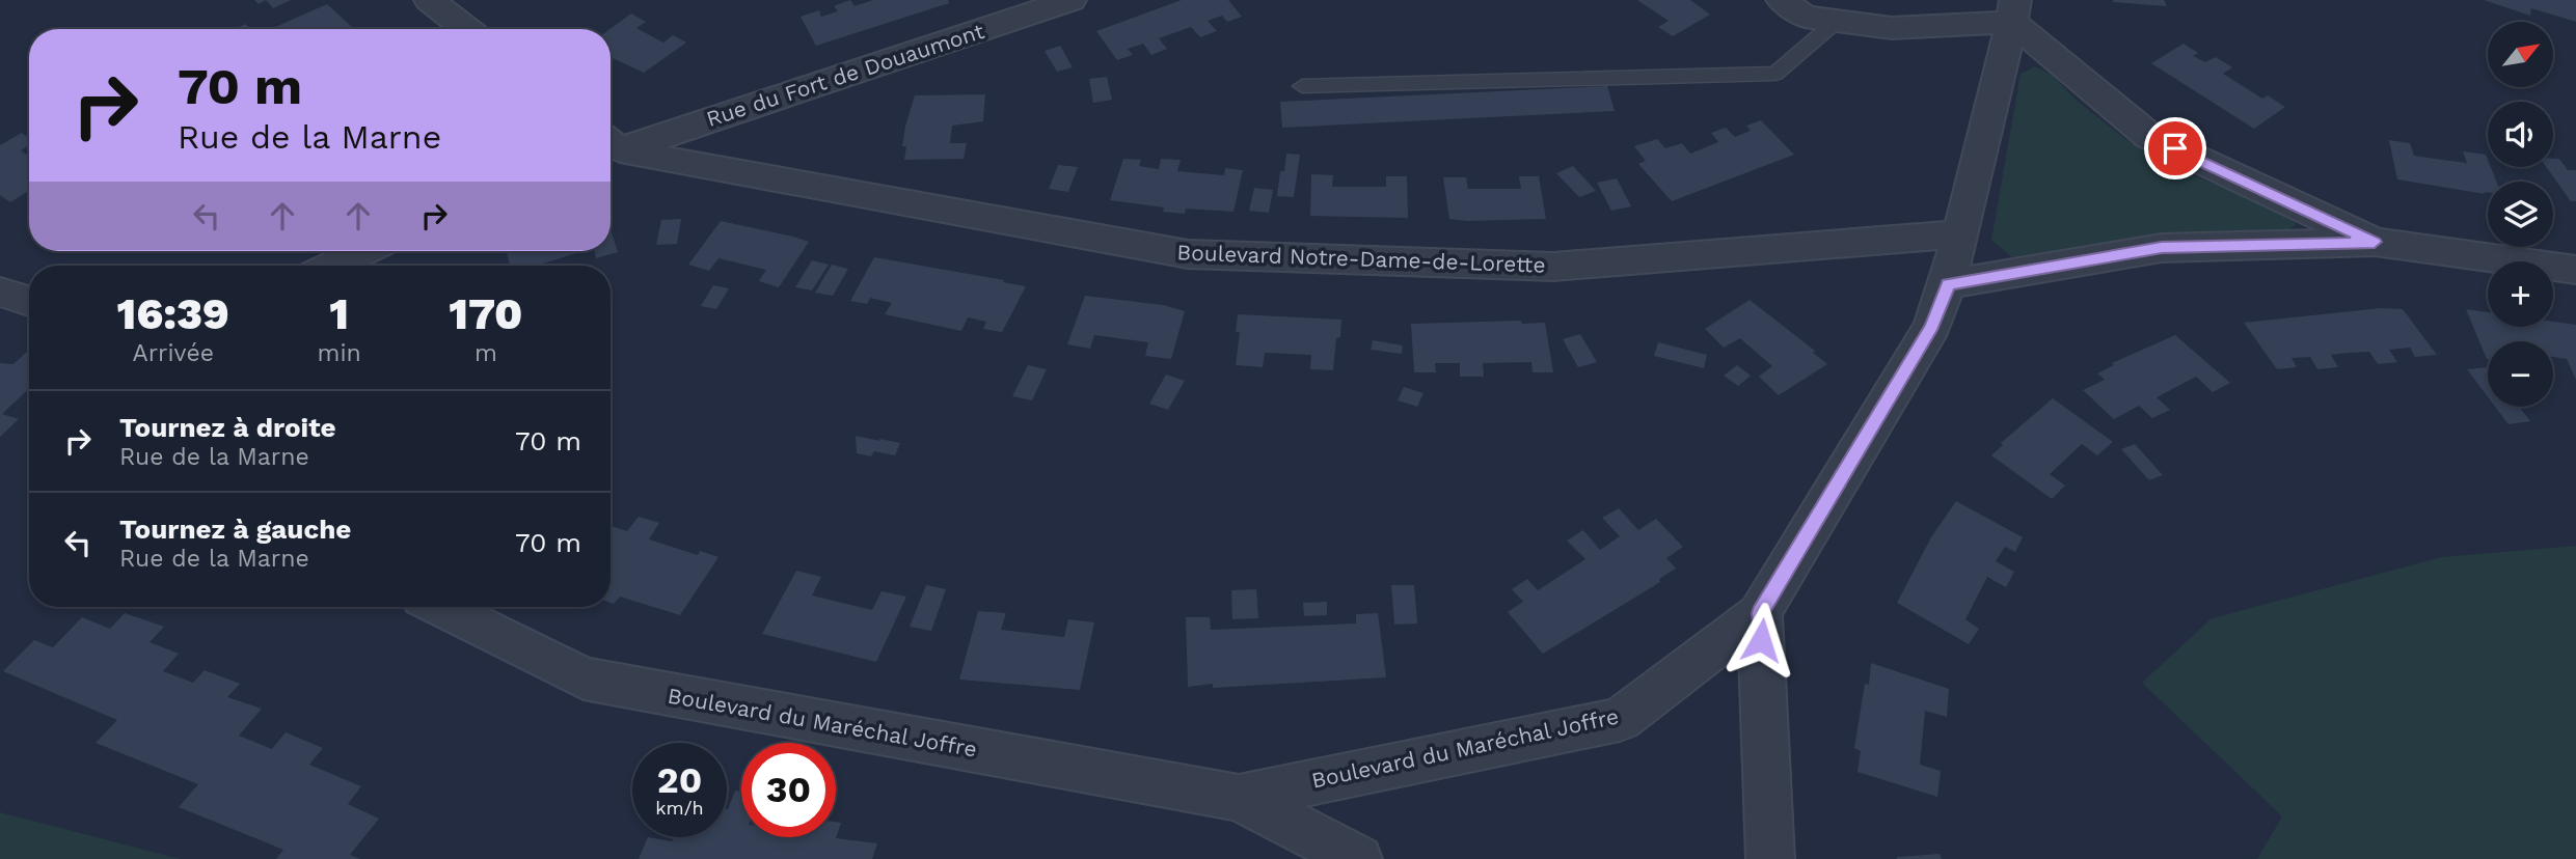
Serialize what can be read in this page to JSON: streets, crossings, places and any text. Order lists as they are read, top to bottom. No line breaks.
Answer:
{"streets":{"street":["Rue du Fort de Douaumont","Boulevard Notre-Dame-de-Lorette","Boulevard du Maréchal Joffre"]},"north":"top right","page":{"map_buttons":["+","−"],"turn":["70 m","Rue de la Marne"],"eta":["16:39","Arrivée","1","min","170","m"],"list":[{"name":"Tournez à droite","note":"Rue de la Marne","value":"70 m"},{"name":"Tournez à gauche","note":"Rue de la Marne","value":"70 m"}],"speed":"20 km/h","limit":"30"}}
